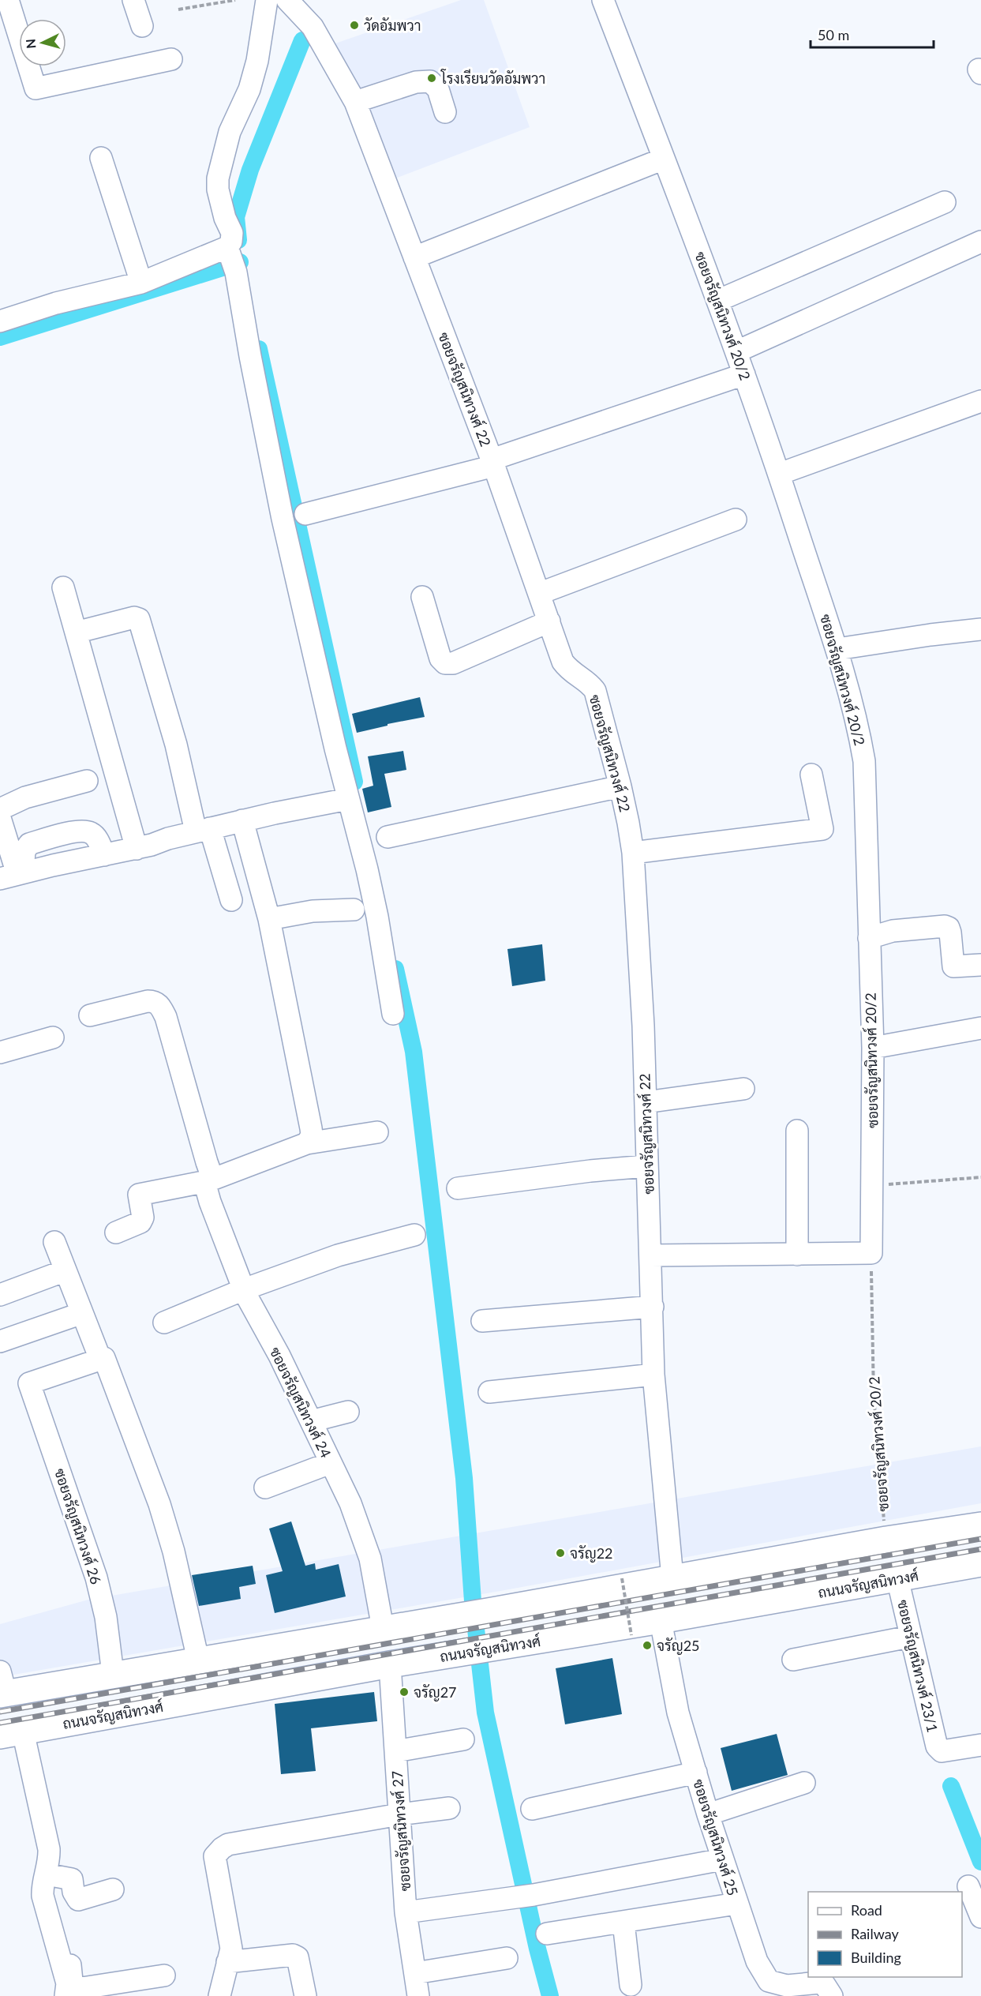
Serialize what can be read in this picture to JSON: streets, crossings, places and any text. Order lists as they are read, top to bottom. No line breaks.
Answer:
{"streets":{"main road":["ถนนจรัญสนิทวงศ์"],"street":["ซอยจรัญสนิทวงศ์ 20/2","ซอยจรัญสนิทวงศ์ 22","ซอยจรัญสนิทวงศ์ 24","ซอยจรัญสนิทวงศ์ 26","ซอยจรัญสนิทวงศ์ 23/1","ซอยจรัญสนิทวงศ์ 27","ซอยจรัญสนิทวงศ์ 25"]},"crossings":[["ถนนจรัญสนิทวงศ์","ซอยจรัญสนิทวงศ์ 23/1"],["ถนนจรัญสนิทวงศ์","ซอยจรัญสนิทวงศ์ 27"],["ถนนจรัญสนิทวงศ์","ซอยจรัญสนิทวงศ์ 25"]],"places":["วัดอัมพวา","โรงเรียนวัดอัมพวา","จรัญ22","จรัญ25","จรัญ27"],"legend":["Road","Railway","Building"],"scale_bar":"50 m","north":"left"}
